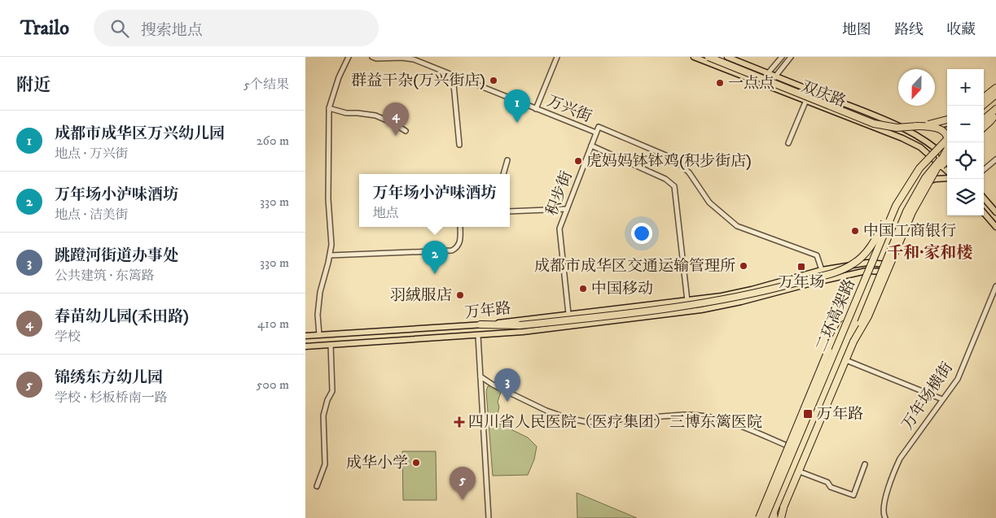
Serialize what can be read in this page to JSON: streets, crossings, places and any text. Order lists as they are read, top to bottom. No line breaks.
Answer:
{"streets":{"highway":["二环高架路"],"main road":["双庆路","万年路"],"street":["万兴街","积步街","万年场横街"]},"crossings":[["万兴街","积步街"],["积步街","万年路"]],"districts":["千和·家和楼"],"places":{"other":["群益干杂(万兴街店)","一点点","虎妈妈钵钵鸡(积步街店)","中国工商银行","成都市成华区交通运输管理所","中国移动","羽絨服店","成华小学"],"transit":["万年场","万年路"],"health":["四川省人民医院（医疗集团）三博东篱医院"]},"north":"bottom","page":{"header":"Trailo","search":"搜索地点","nav":["地图","路线","收藏"],"heading":["附近","5个结果"],"map_buttons":["+","−"],"pins":["1","4","2","3","5"],"list":[{"mark":"1","name":"成都市成华区万兴幼儿园","note":"地点 · 万兴街","value":"260 m"},{"mark":"2","name":"万年场小泸味酒坊","note":"地点 · 洁美街","value":"330 m"},{"mark":"3","name":"跳蹬河街道办事处","note":"公共建筑 · 东篱路","value":"330 m"},{"mark":"4","name":"春苗幼儿园(禾田路)","note":"学校","value":"410 m"},{"mark":"5","name":"锦绣东方幼儿园","note":"学校 · 杉板桥南一路","value":"500 m"}],"popup":["万年场小泸味酒坊","地点"]}}
